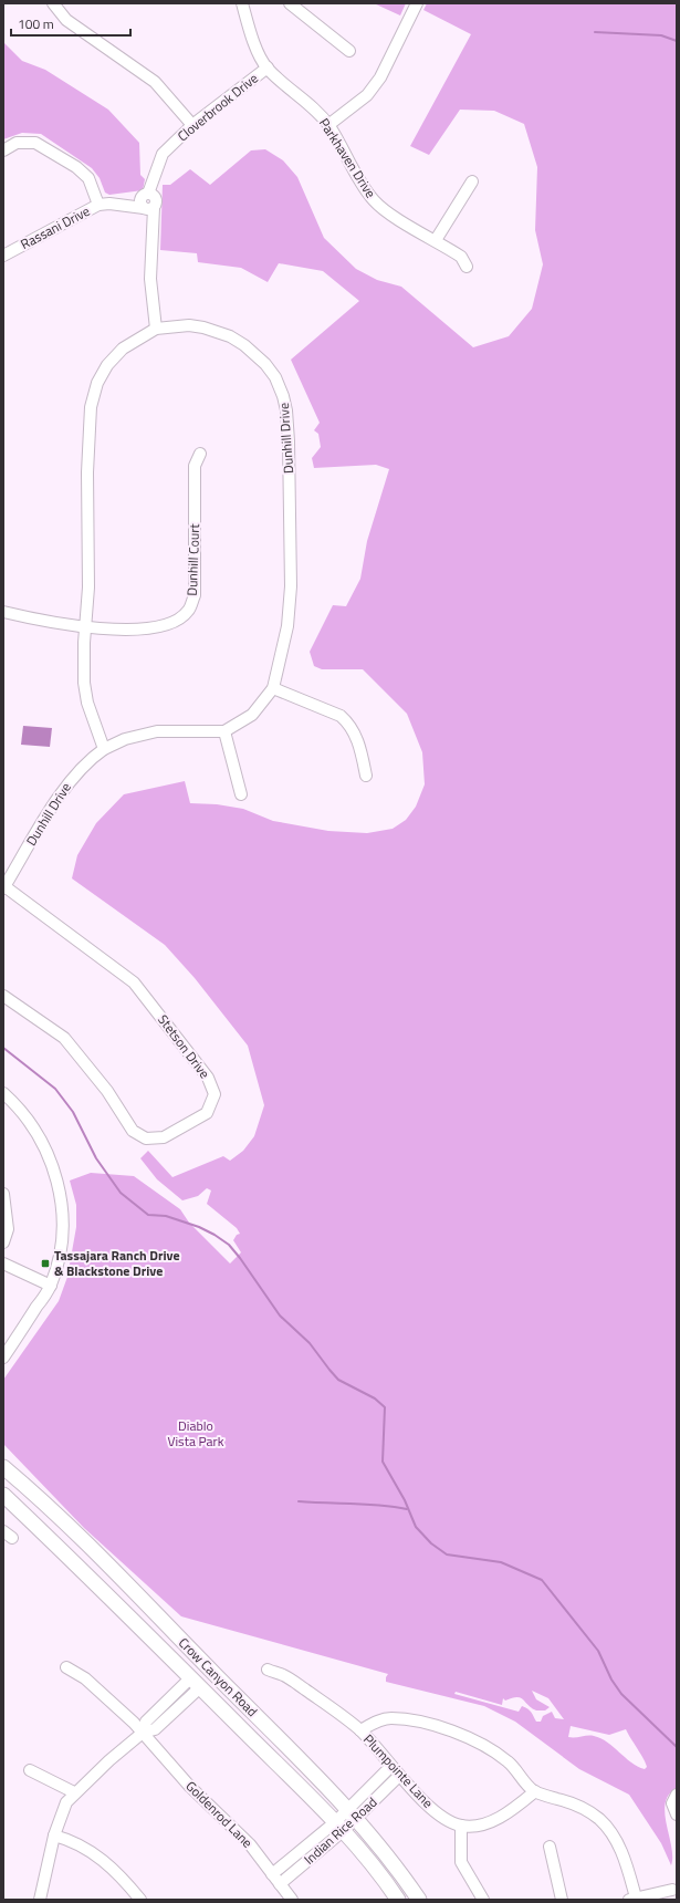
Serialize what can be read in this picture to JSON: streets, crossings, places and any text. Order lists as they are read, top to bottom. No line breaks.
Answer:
{"streets":{"main road":["Crow Canyon Road"],"street":["Cloverbrook Drive","Parkhaven Drive","Rassani Drive","Dunhill Drive","Dunhill Court","Stetson Drive","Plumpointe Lane","Goldenrod Lane","Indian Rice Road"]},"crossings":[["Cloverbrook Drive","Parkhaven Drive"],["Dunhill Drive","Dunhill Court"],["Dunhill Drive","Stetson Drive"],["Crow Canyon Road","Indian Rice Road"],["Plumpointe Lane","Indian Rice Road"],["Goldenrod Lane","Indian Rice Road"]],"parks":["Diablo Vista Park"],"places":{"transit":["Tassajara Ranch Drive & Blackstone Drive"]},"scale_bar":"100 m"}
